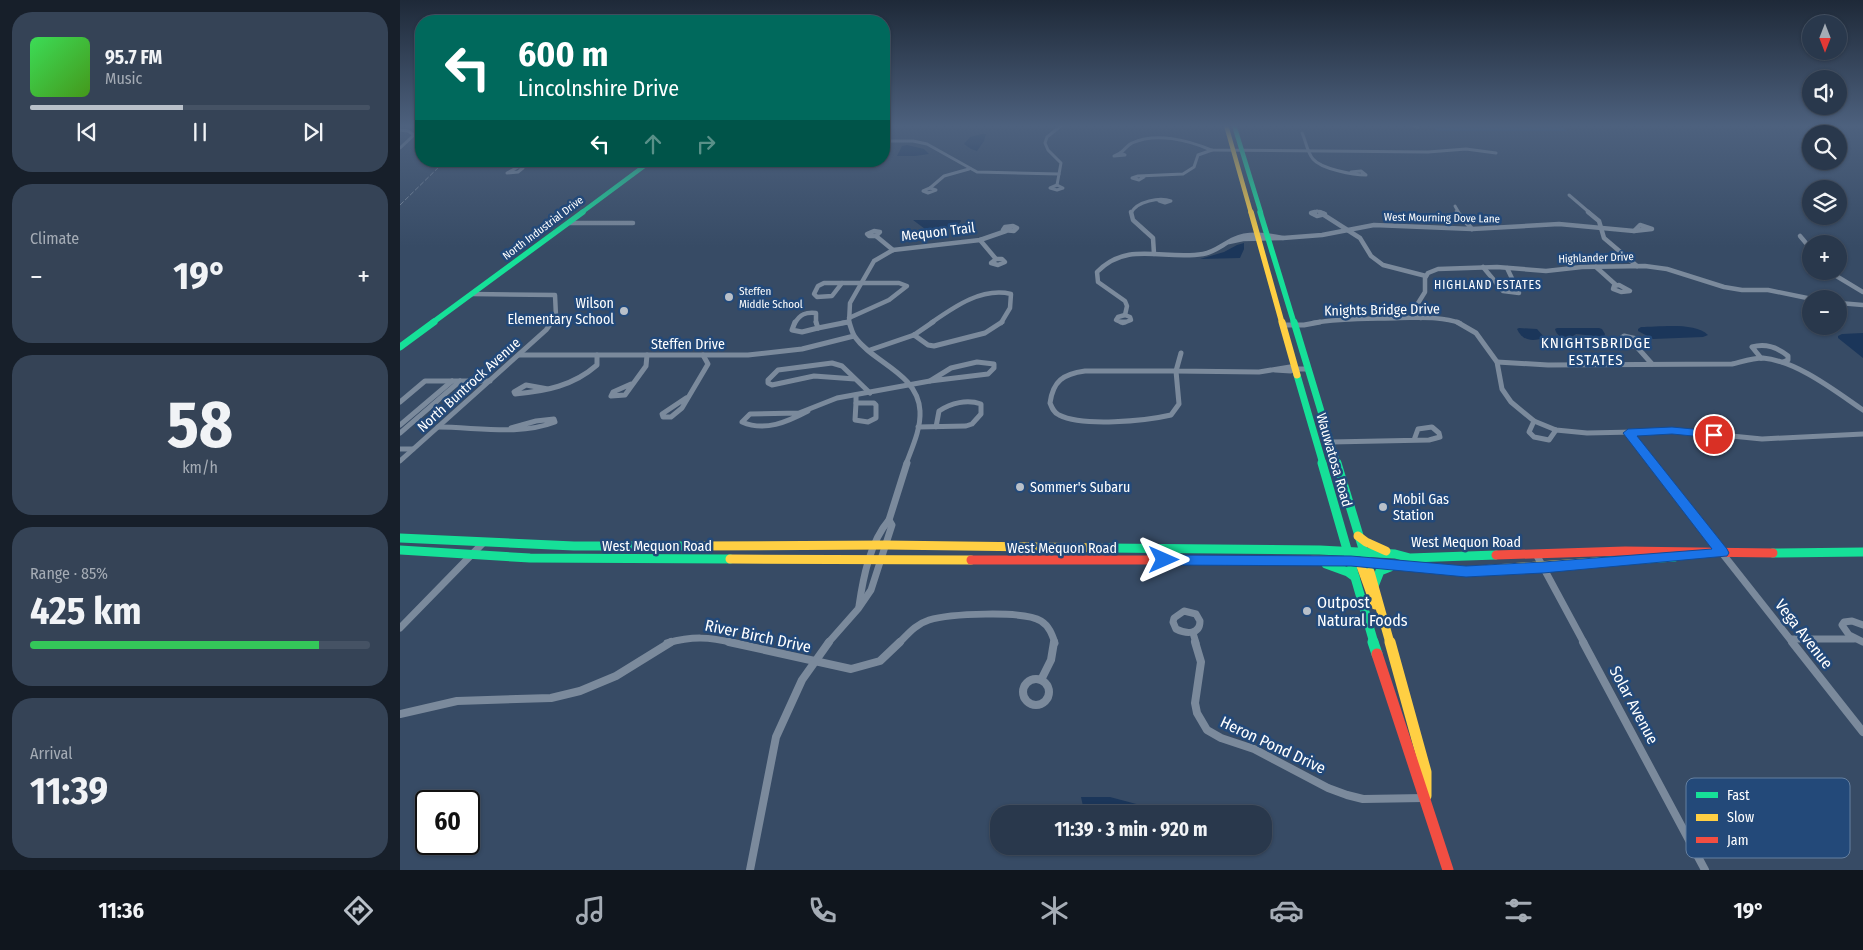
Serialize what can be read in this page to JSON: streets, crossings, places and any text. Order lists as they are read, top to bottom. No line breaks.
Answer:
{"streets":{"main road":["North Industrial Drive","Wauwatosa Road","West Mequon Road"],"street":["West Mourning Dove Lane","Mequon Trail","Highlander Drive","Knights Bridge Drive","Steffen Drive","North Buntrock Avenue","Vega Avenue","River Birch Drive","Solar Avenue","Heron Pond Drive"]},"crossings":[["West Mourning Dove Lane","Wauwatosa Road"],["North Industrial Drive","North Buntrock Avenue"],["Knights Bridge Drive","Wauwatosa Road"],["Steffen Drive","North Buntrock Avenue"],["Wauwatosa Road","West Mequon Road"],["Wauwatosa Road","Heron Pond Drive"],["West Mequon Road","Vega Avenue"],["West Mequon Road","Solar Avenue"]],"districts":["HIGHLAND ESTATES","KNIGHTSBRIDGE ESTATES"],"places":["Steffen Middle School","Wilson Elementary School","Sommer's Subaru","Mobil Gas Station","Outpost Natural Foods"],"legend":["Fast","Slow","Jam"],"north":"bottom","page":{"map_buttons":["+","−"],"turn":["600 m","Lincolnshire Drive"],"song":["95.7 FM","Music"],"tile":["Climate",["58","km/h"],["Range · 85%","425 km"],["Arrival","11:39"]],"heat":["−","19°","+"],"limit":"60","trip":"11:39 · 3 min · 920 m","tabs":["11:36","19°"]}}
